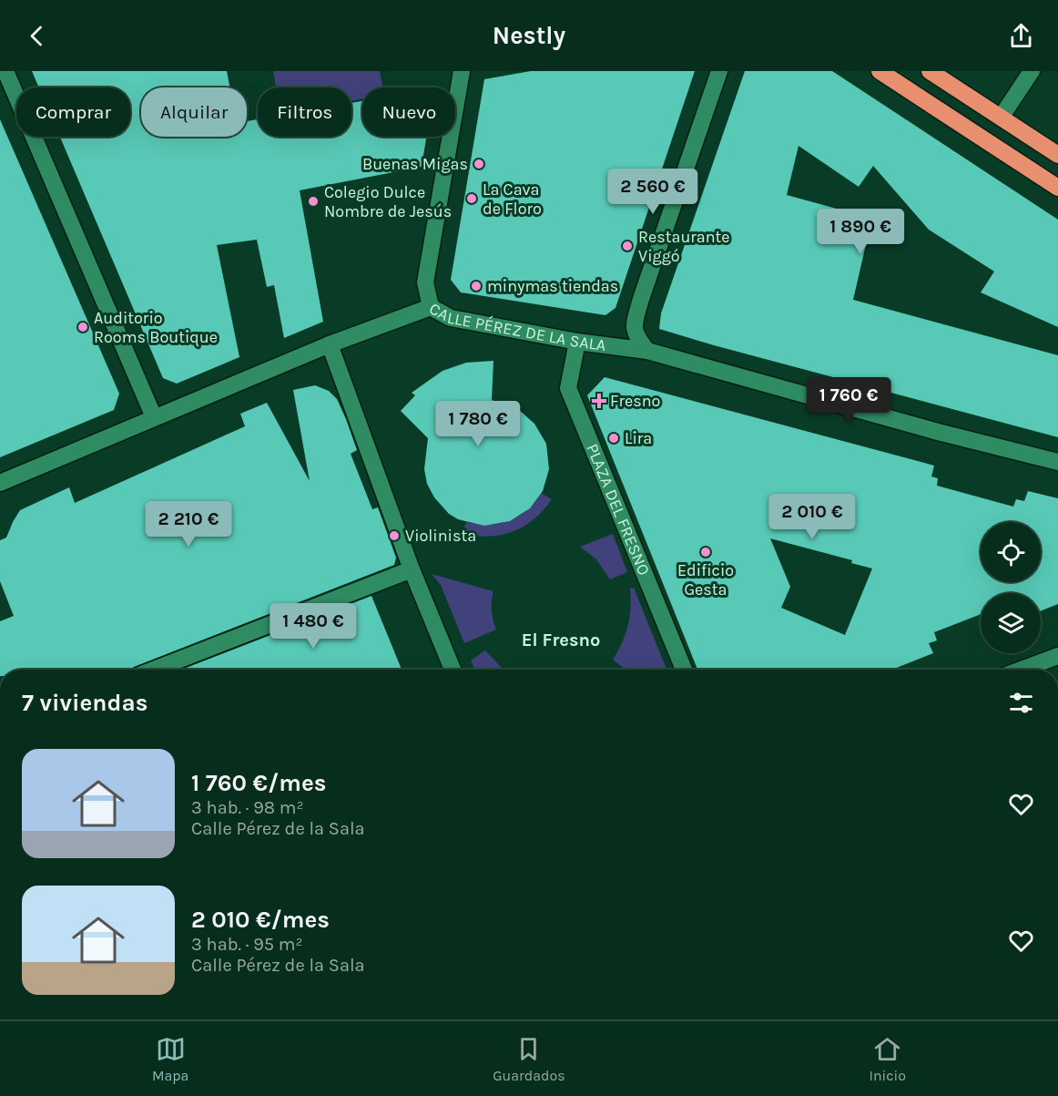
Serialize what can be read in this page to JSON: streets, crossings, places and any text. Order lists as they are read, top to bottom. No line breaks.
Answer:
{"streets":{"street":["CALLE PÉREZ DE LA SALA","PLAZA DEL FRESNO"]},"crossings":[["CALLE PÉREZ DE LA SALA","PLAZA DEL FRESNO"]],"districts":["El Fresno"],"places":{"other":["Buenas Migas","La Cava de Floro","Colegio Dulce Nombre de Jesús","Restaurante Viggó","minymas tiendas","Auditorio Rooms Boutique","Lira","Violinista","Edificio Gesta"],"health":["Fresno"]},"page":{"header":"Nestly","chip":["Comprar","Alquilar","Filtros","Nuevo"],"price":["2 560 €","1 890 €","1 760 €","1 780 €","2 010 €","2 210 €","1 480 €"],"heading":"7 viviendas","list":[{"name":"1 760 €/mes","note":"3 hab. · 98 m² · Calle Pérez de la Sala"},{"name":"2 010 €/mes","note":"3 hab. · 95 m² · Calle Pérez de la Sala"}],"tabs":["Mapa","Guardados","Inicio"]}}
